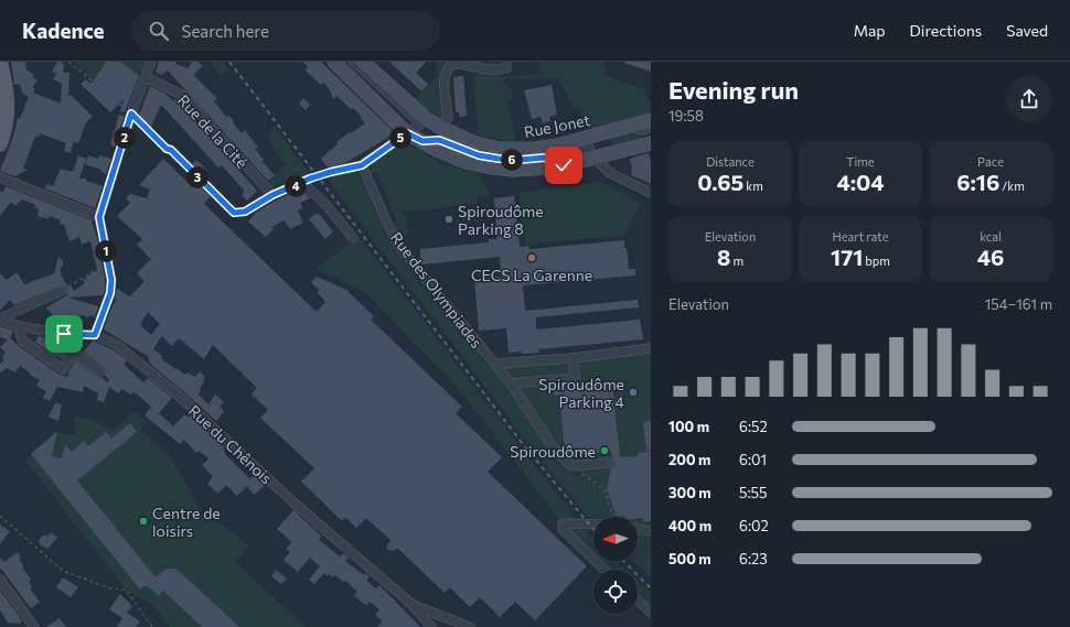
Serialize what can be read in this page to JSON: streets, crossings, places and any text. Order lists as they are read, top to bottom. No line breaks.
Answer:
{"streets":{"street":["Rue Jonet","Rue de la Cité","Rue des Olympiades","Rue du Chênois"]},"places":["Spiroudôme Parking 8","CECS La Garenne","Spiroudôme Parking 4","Spiroudôme","Centre de loisirs"],"north":"left","page":{"header":"Kadence","search":"Search here","nav":["Map","Directions","Saved"],"heading":["Evening run","19:58"],"pins":["2","5","6","3","4","1"],"stats":[["Distance","0.65 km"],["Time","4:04"],["Pace","6:16 /km"],["Elevation","8 m"],["Heart rate","171 bpm"],["kcal","46"]],"chart":["Elevation","154–161 m"],"list":[{"name":"100 m","note":"6:52"},{"name":"200 m","note":"6:01"},{"name":"300 m","note":"5:55"},{"name":"400 m","note":"6:02"},{"name":"500 m","note":"6:23"}]}}
